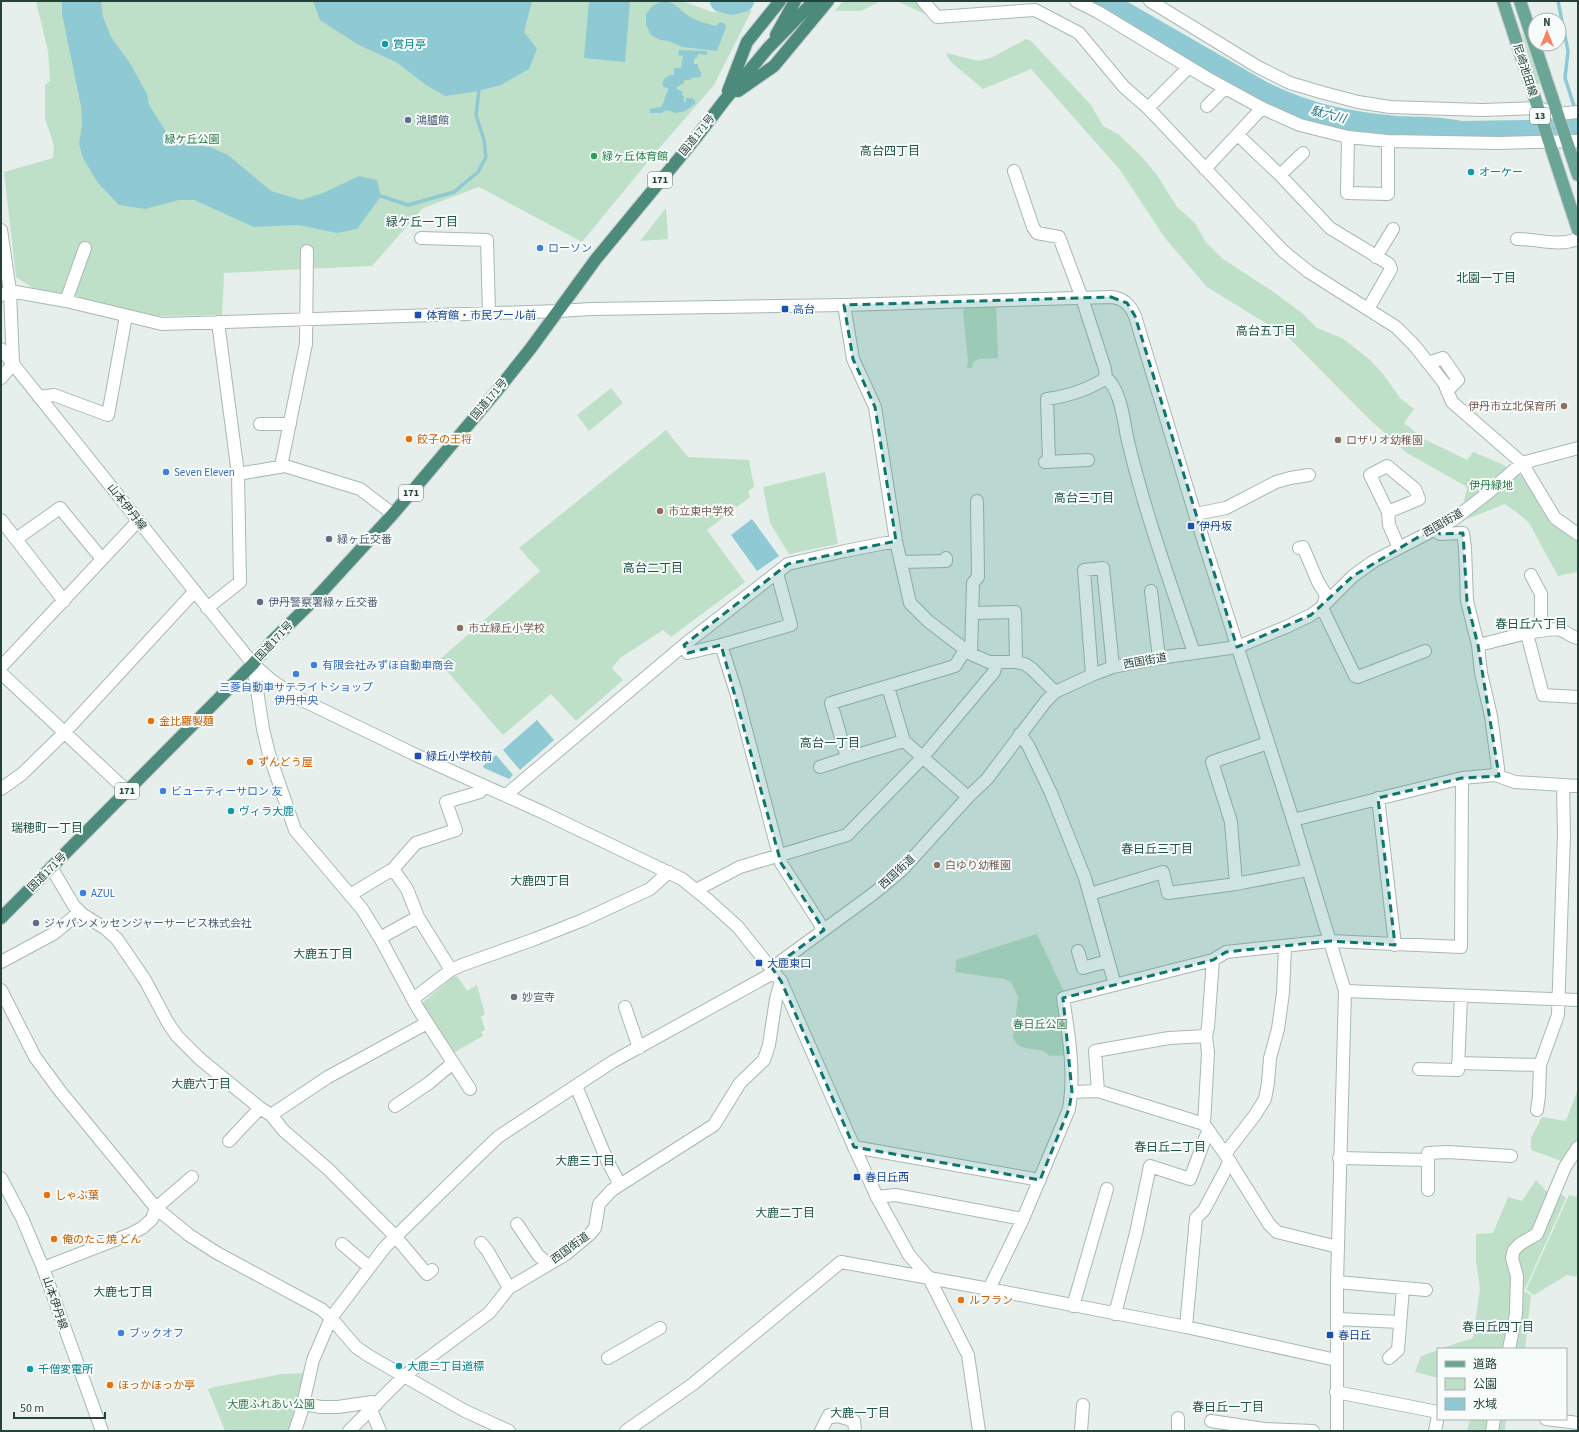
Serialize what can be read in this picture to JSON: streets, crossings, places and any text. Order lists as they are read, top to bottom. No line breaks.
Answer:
{"streets":{"highway":["国道171号","171"],"main road":["尼崎池田線","13"],"street":["山本伊丹線","西国街道"]},"crossings":[["国道171号","171"],["国道171号","山本伊丹線"],["山本伊丹線","西国街道"]],"districts":["高台四丁目","緑ケ丘一丁目","北園一丁目","高台五丁目","高台三丁目","高台二丁目","春日丘六丁目","高台一丁目","瑞穂町一丁目","春日丘三丁目","大鹿四丁目","大鹿五丁目","大鹿六丁目","春日丘二丁目","大鹿三丁目","大鹿二丁目","大鹿七丁目","春日丘四丁目","春日丘一丁目","大鹿一丁目"],"water":["駄六川"],"parks":["緑ケ丘公園","伊丹緑地","春日丘公園","大鹿ふれあい公園"],"places":{"other":["賞月亭","鴻臚館","緑ヶ丘体育館","オーケー","ローソン","伊丹市立北保育所","餃子の王将","ロザリオ幼稚園","Seven Eleven","市立東中学校","緑ヶ丘交番","伊丹警察署緑ヶ丘交番","市立緑丘小学校","有限会社みずほ自動車商会","三菱自動車サテライトショップ 伊丹中央","金比羅製麺","ずんどう屋","ビューティーサロン 友","ヴィラ大鹿","白ゆり幼稚園","AZUL","ジャパンメッセンジャーサービス株式会社","妙宣寺","しゃぶ葉","俺のたこ焼 どん","ルフラン","ブックオフ","大鹿三丁目道標","千僧変電所","ほっかほっか亭"],"transit":["高台","体育館・市民プール前","伊丹坂","緑丘小学校前","大鹿東口","春日丘西","春日丘"]},"legend":["道路","公園","水域"],"scale_bar":"50 m","north":"top"}
